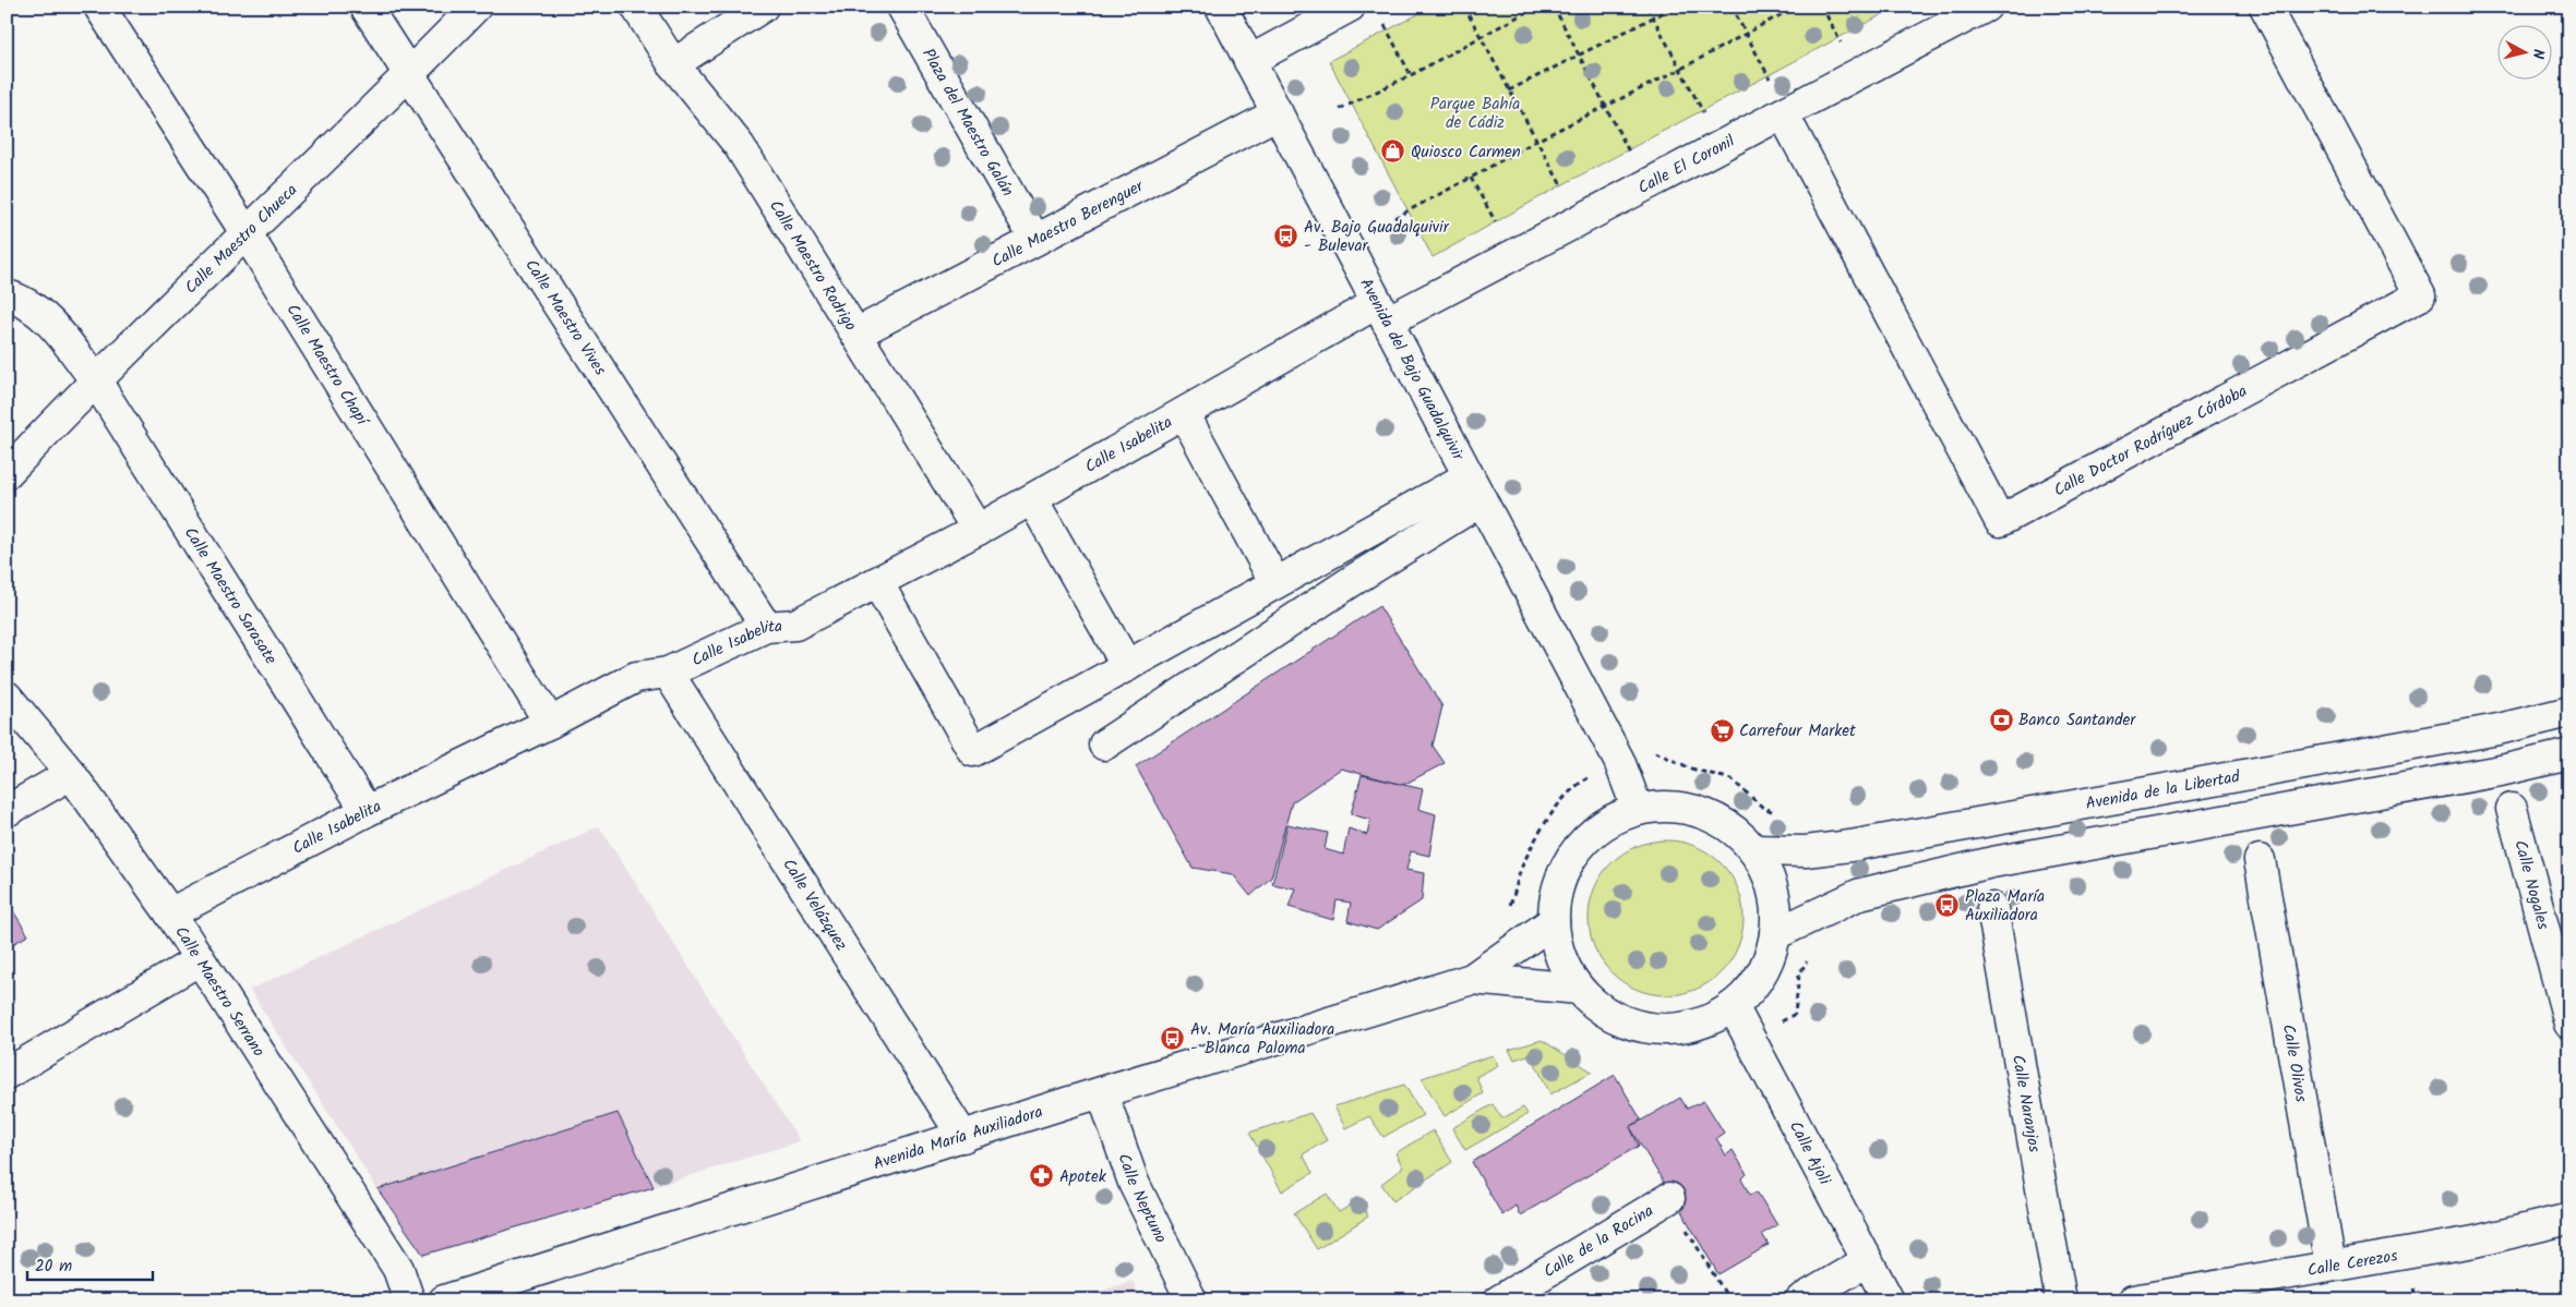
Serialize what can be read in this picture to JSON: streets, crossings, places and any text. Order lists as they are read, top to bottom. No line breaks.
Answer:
{"streets":{"street":["Plaza del Maestro Galán","Calle El Coronil","Calle Maestro Berenguer","Calle Maestro Chueca","Calle Maestro Rodrigo","Calle Maestro Vives","Calle Maestro Chapí","Avenida del Bajo Guadalquivir","Calle Doctor Rodríguez Córdoba","Calle Isabelita","Calle Maestro Sarasate","Avenida de la Libertad","Calle Nogales","Calle Velázquez","Calle Maestro Serrano","Calle Olivos","Calle Naranjos","Avenida María Auxiliadora","Calle Ajoli","Calle Neptuno","Calle de la Rocina","Calle Cerezos"]},"crossings":[["Plaza del Maestro Galán","Calle Maestro Berenguer"],["Calle El Coronil","Avenida del Bajo Guadalquivir"],["Calle El Coronil","Calle Doctor Rodríguez Córdoba"],["Calle El Coronil","Calle Isabelita"],["Calle Maestro Berenguer","Calle Maestro Rodrigo"],["Calle Maestro Berenguer","Avenida del Bajo Guadalquivir"],["Calle Maestro Chueca","Calle Maestro Vives"],["Calle Maestro Chueca","Calle Maestro Chapí"],["Calle Maestro Chueca","Calle Maestro Sarasate"],["Calle Maestro Rodrigo","Calle Isabelita"],["Calle Maestro Vives","Calle Isabelita"],["Calle Maestro Chapí","Calle Isabelita"],["Avenida del Bajo Guadalquivir","Calle Isabelita"],["Calle Isabelita","Calle Maestro Sarasate"],["Calle Isabelita","Calle Velázquez"],["Calle Isabelita","Calle Maestro Serrano"],["Calle Velázquez","Avenida María Auxiliadora"],["Calle Olivos","Calle Cerezos"],["Avenida María Auxiliadora","Calle Neptuno"]],"parks":["Parque Bahía de Cádiz"],"places":{"shop":["Quiosco Carmen"],"bus stop":["Av. Bajo Guadalquivir - Bulevar","Plaza María Auxiliadora","Av. María Auxiliadora - Blanca Paloma"],"bank":["Banco Santander"],"supermarket":["Carrefour Market"],"pharmacy":["Apotek"]},"scale_bar":"20 m","north":"right"}
